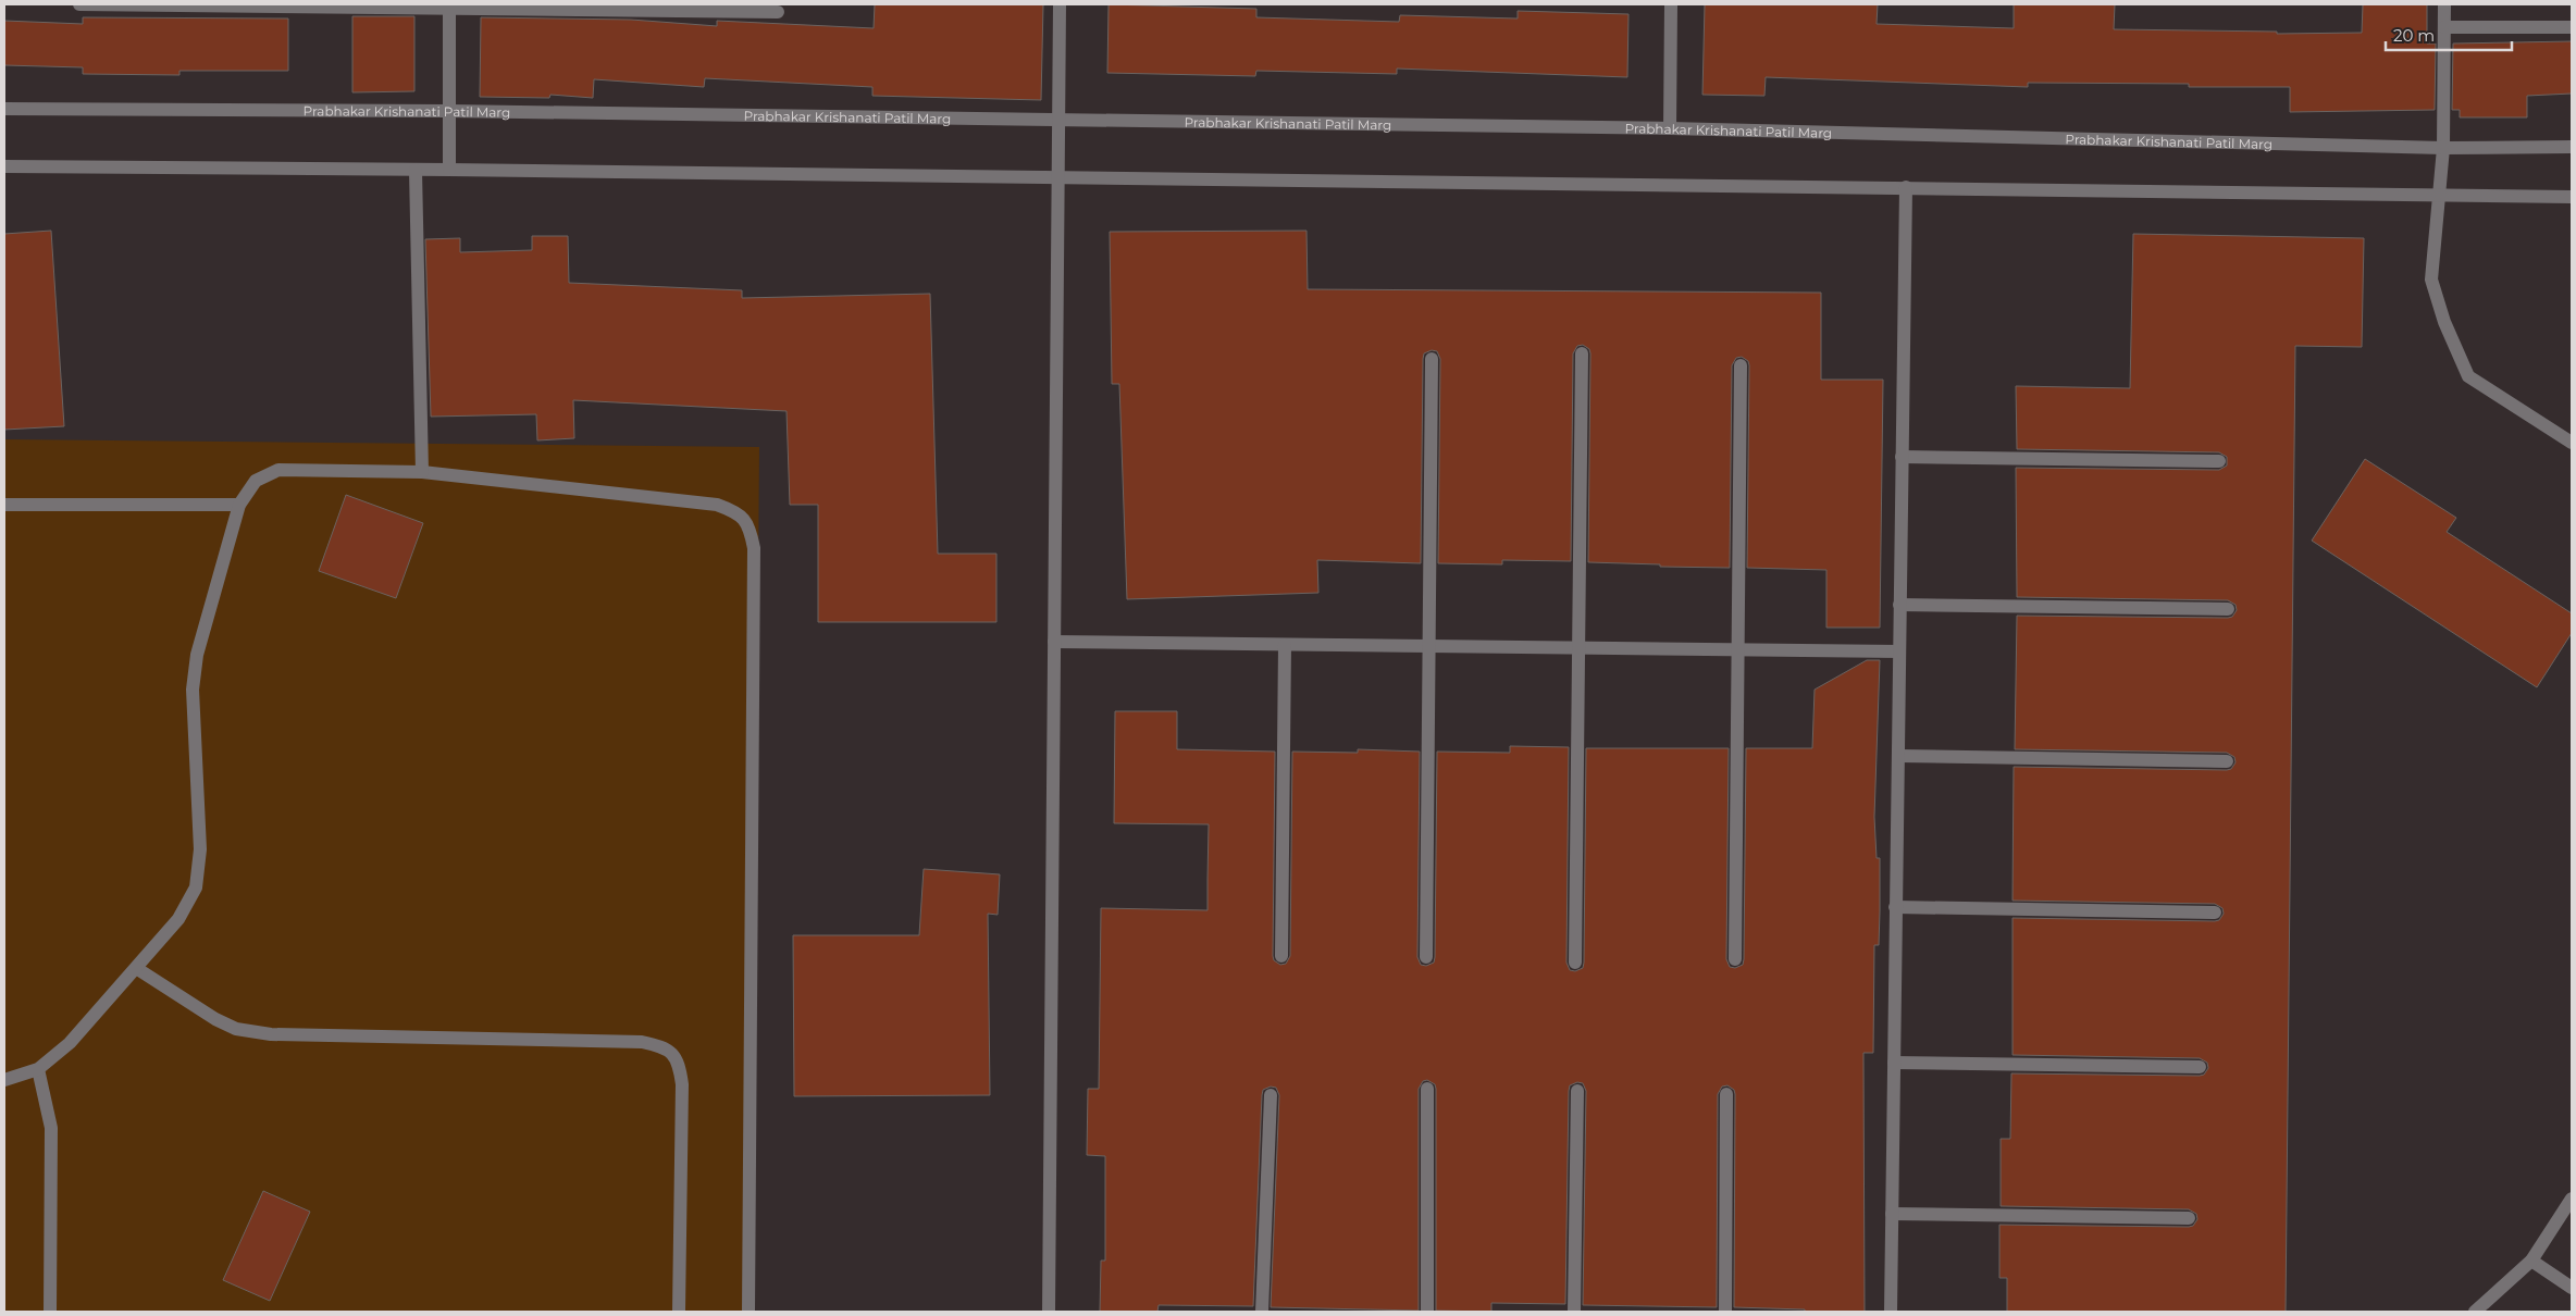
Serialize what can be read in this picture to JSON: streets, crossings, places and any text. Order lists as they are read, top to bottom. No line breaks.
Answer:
{"streets":{"street":["Prabhakar Krishanati Patil Marg"]},"scale_bar":"20 m"}
